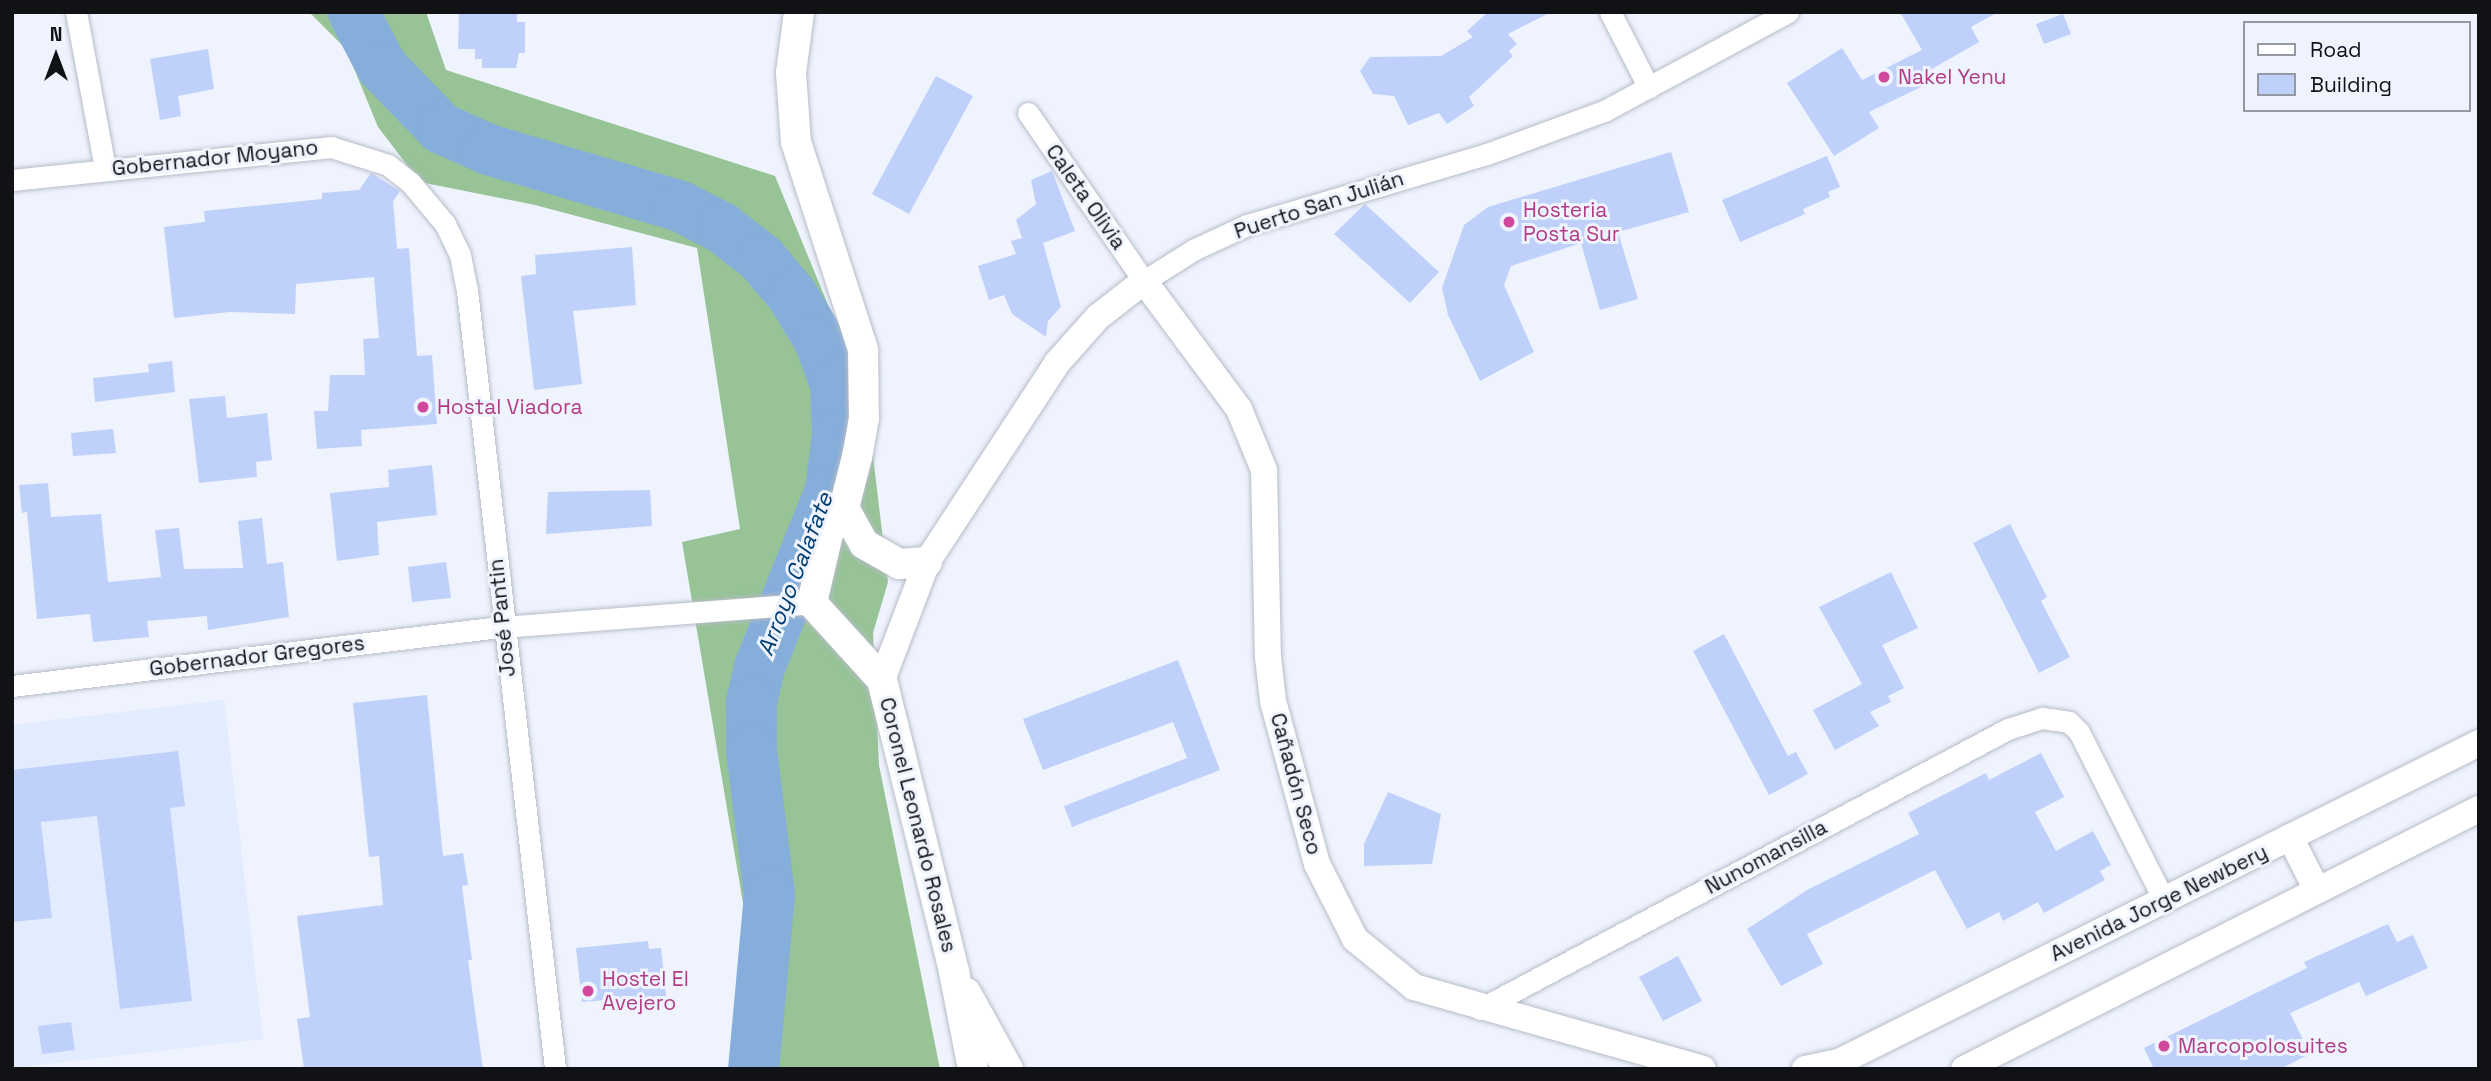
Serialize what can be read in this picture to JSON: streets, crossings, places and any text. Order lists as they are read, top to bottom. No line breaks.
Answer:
{"streets":{"main road":["Coronel Leonardo Rosales"],"street":["Gobernador Moyano","Caleta Olivia","Puerto San Julián","José Pantin","Gobernador Gregores","Cañadón Seco","Nunomansilla","Avenida Jorge Newbery"]},"crossings":[["Gobernador Moyano","José Pantin"],["Caleta Olivia","Puerto San Julián"],["Caleta Olivia","Cañadón Seco"],["Puerto San Julián","Cañadón Seco"],["Puerto San Julián","Coronel Leonardo Rosales"],["José Pantin","Gobernador Gregores"],["Gobernador Gregores","Coronel Leonardo Rosales"],["Cañadón Seco","Nunomansilla"],["Nunomansilla","Avenida Jorge Newbery"]],"water":["Arroyo Calafate"],"places":["Nakel Yenu","Hosteria Posta Sur","Hostal Viadora","Hostel El Avejero","Marcopolosuites"],"legend":["Road","Building"],"north":"top"}
